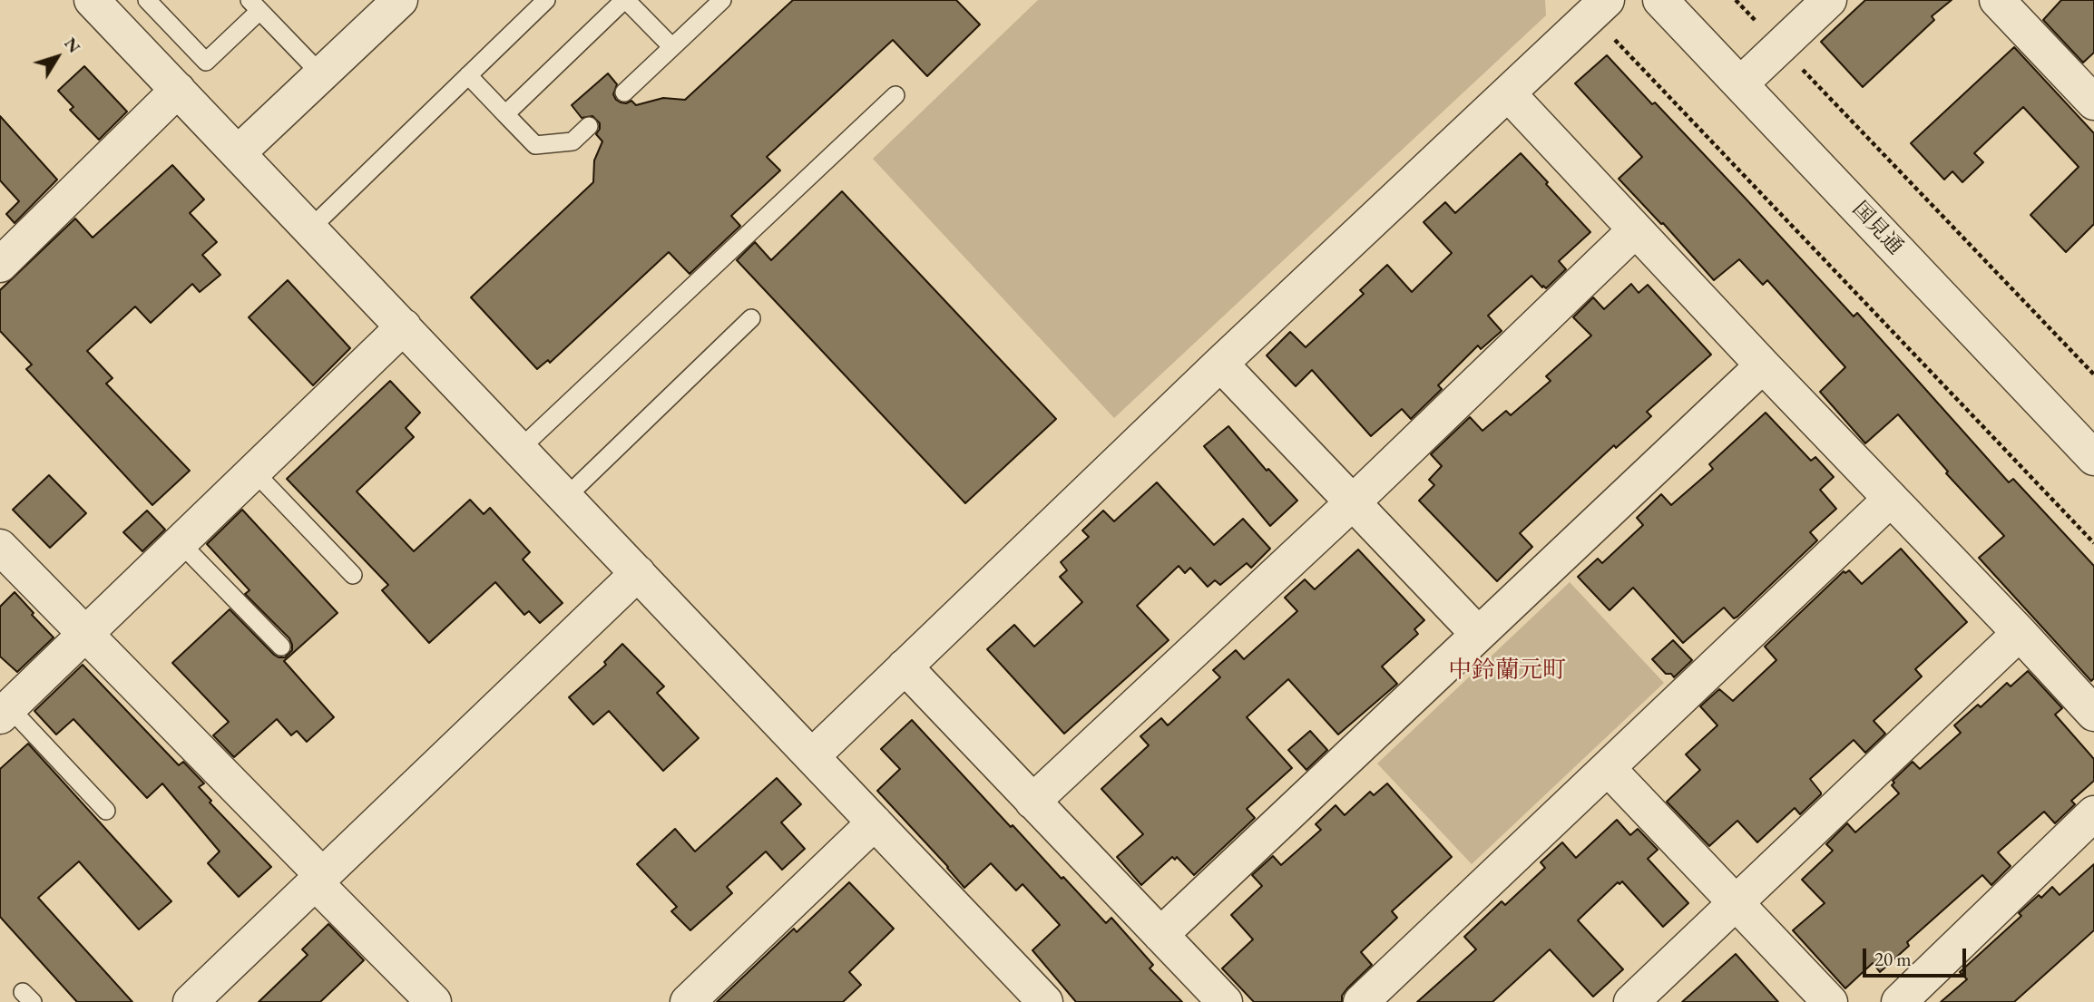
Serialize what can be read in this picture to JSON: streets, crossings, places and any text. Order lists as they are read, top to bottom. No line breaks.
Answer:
{"streets":{"street":["国見通"]},"districts":["中鈴蘭元町"],"scale_bar":"20 m","north":"top right"}
